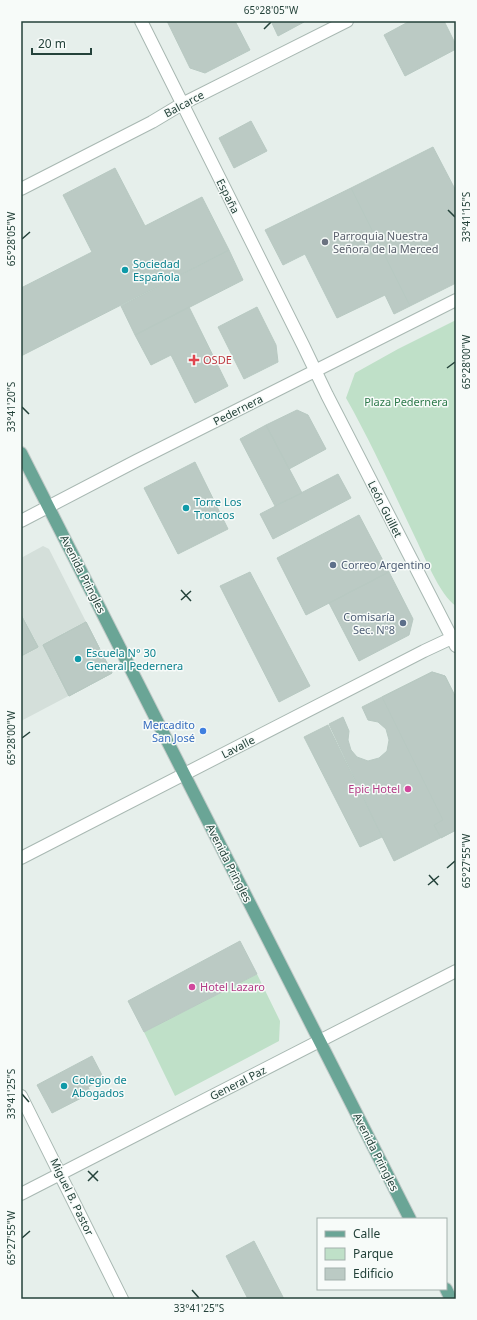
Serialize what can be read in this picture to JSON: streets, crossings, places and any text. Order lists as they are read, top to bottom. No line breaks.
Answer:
{"streets":{"main road":["Avenida Pringles"],"street":["Balcarce","España","Pedernera","León Guillet","Lavalle","General Paz","Miguel B. Pastor"]},"crossings":[["Balcarce","España"],["España","Pedernera"],["España","León Guillet"],["Pedernera","León Guillet"],["Pedernera","Avenida Pringles"],["León Guillet","Lavalle"],["Avenida Pringles","Lavalle"],["Avenida Pringles","General Paz"],["General Paz","Miguel B. Pastor"]],"parks":["Plaza Pedernera"],"places":{"other":["Parroquia Nuestra Señora de la Merced","Sociedad Española","Torre Los Troncos","Correo Argentino","Comisaría Sec. Nº8","Escuela N° 30 General Pedernera","Mercadito San José","Epic Hotel","Hotel Lazaro","Colegio de Abogados"],"health":["OSDE"]},"legend":["Calle","Parque","Edificio"],"scale_bar":"20 m","coordinates":["65°28'05\"W","33°41'15\"S","65°28'00\"W","33°41'20\"S","65°27'55\"W","33°41'25\"S"]}
